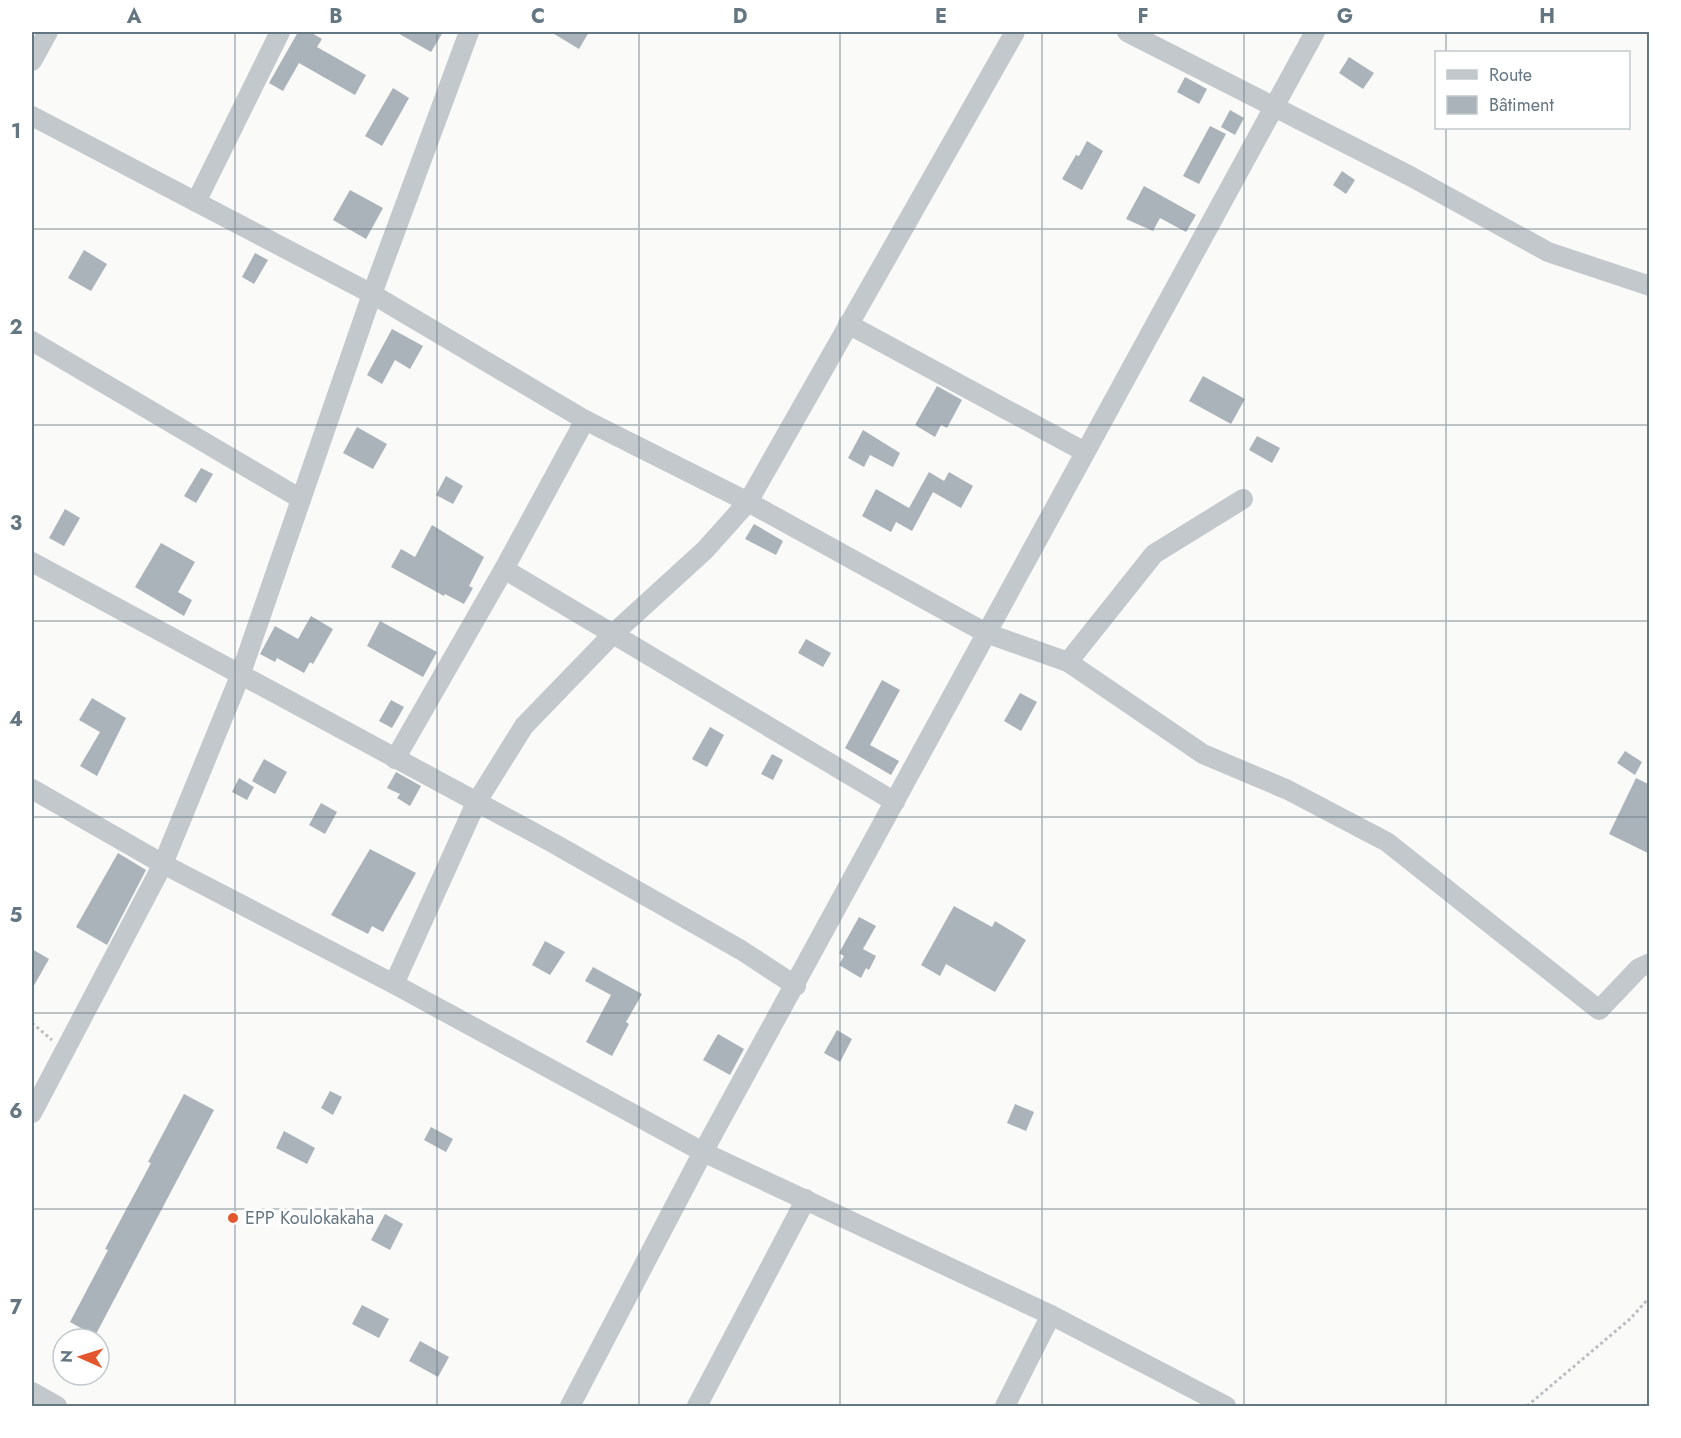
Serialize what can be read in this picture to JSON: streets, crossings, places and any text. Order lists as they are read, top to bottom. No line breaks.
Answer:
{"places":["EPP Koulokakaha"],"legend":["Route","Bâtiment"],"north":"left","grid":{"columns":["A","B","C","D","E","F","G","H"],"rows":["1","2","3","4","5","6","7"]}}
